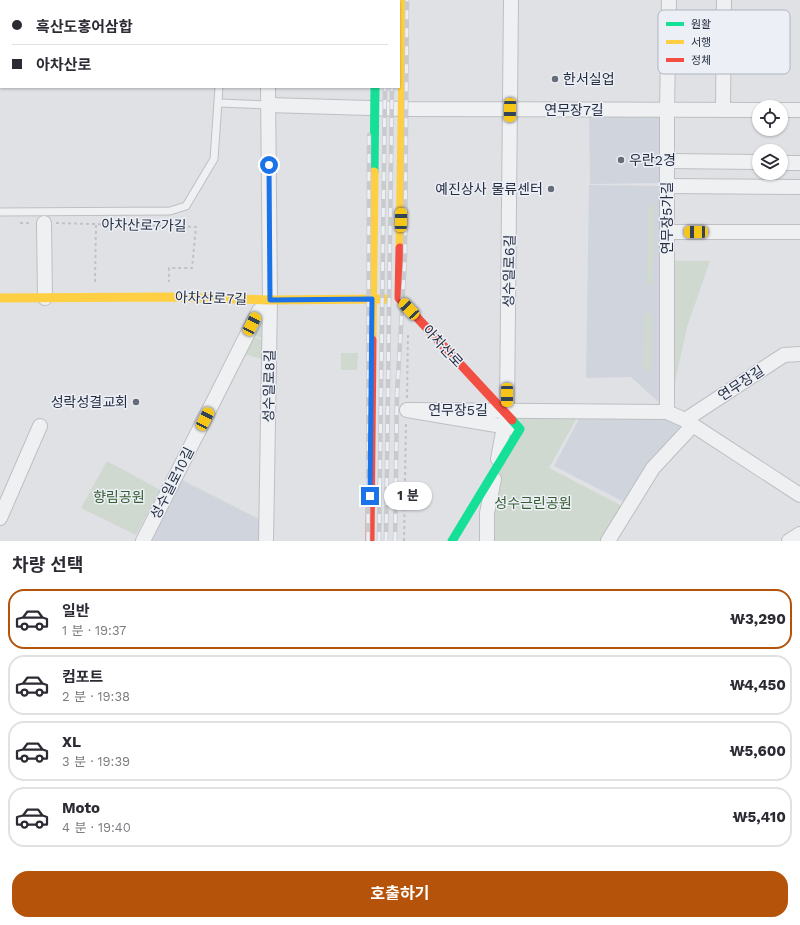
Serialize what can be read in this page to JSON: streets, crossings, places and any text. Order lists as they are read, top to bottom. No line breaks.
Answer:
{"streets":{"main road":["아차산로7길","아차산로"],"street":["연무장7길","연무장5가길","성수일로6길","연무장길","성수일로8길","연무장5길","성수일로10길"],"path":["아차산로7가길"]},"crossings":[["연무장7길","연무장5가길"],["연무장7길","성수일로6길"],["연무장7길","성수일로8길"],["연무장5가길","연무장5길"],["아차산로7가길","아차산로7길"],["성수일로6길","연무장5길"],["아차산로7길","아차산로"],["아차산로7길","성수일로8길"],["아차산로7길","성수일로10길"],["아차산로","연무장5길"],["연무장길","연무장5길"],["성수일로8길","성수일로10길"]],"parks":["향림공원","성수근린공원"],"places":["한서실업","우란2경","예진상사 물류센터","성락성결교회"],"legend":["원활","서행","정체"],"page":{"banner":["흑산도홍어삼합","아차산로"],"bubble":"1 분","heading":"차량 선택","list":[{"name":"일반","note":"1 분 · 19:37","value":"₩3,290"},{"name":"컴포트","note":"2 분 · 19:38","value":"₩4,450"},{"name":"XL","note":"3 분 · 19:39","value":"₩5,600"},{"name":"Moto","note":"4 분 · 19:40","value":"₩5,410"}],"buttons":"호출하기"}}
